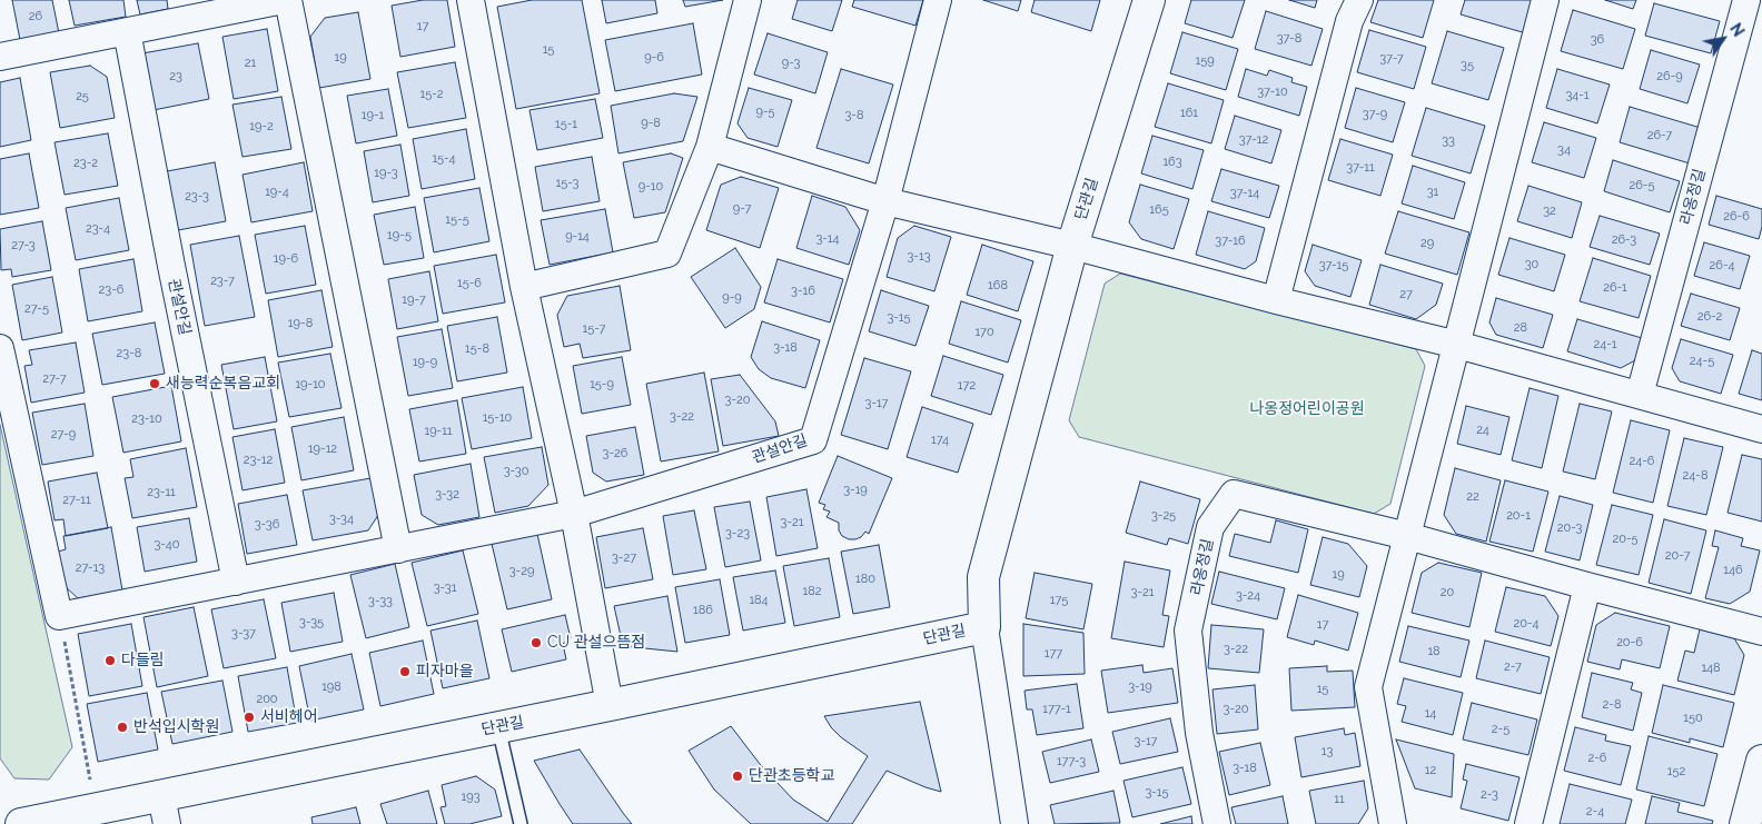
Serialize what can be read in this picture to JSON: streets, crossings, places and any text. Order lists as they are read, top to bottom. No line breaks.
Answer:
{"streets":{"street":["라옹정길","단관길","관설안길"]},"parks":["나옹정어린이공원"],"places":["새능력순복음교회","CU 관설으뜸점","다들림","피자마을","서비헤어","반석입시학원","단관초등학교"],"house_numbers":["26","17","37-8","36","15","19","9-6","37-7","159","21","9-3","35","23","26-9","37-10","15-2","34-1","25","9-5","161","37-9","19-1","3-8","9-8","15-1","19-2","26-7","37-12","33","34","15-4","163","23-2","37-11","19-3","15-3","26-5","9-10","19-4","31","37-14","23-3","9-7","165","32","26-6","15-5","23-4","19-5","9-14","3-14","26-3","37-16","29","27-3","3-13","19-6","30","37-15","26-4","23-7","15-6","168","26-1","23-6","3-16","27","9-9","19-7","27-5","26-2","3-15","19-8","28","15-7","170","24-1","3-18","15-8","23-8","24-5","19-9","27-7","19-10","15-9","172","3-20","3-17","3-22","15-10","23-10","24","19-11","27-9","174","19-12","3-26","23-12","24-6","3-30","24-8","3-19","23-11","3-32","22","27-11","3-25","20-1","3-34","3-21","3-36","20-3","3-23","20-5","3-40","20-7","3-27","27-13","146","3-29","19","180","3-31","182","3-21","20","3-24","184","175","3-33","186","3-35","20-4","17","3-37","20-6","3-22","18","177","2-7","148","198","3-19","15","200","2-8","177-1","3-20","14","150","2-5","3-17","13","2-6","177-3","3-18","12","152","3-15","2-3","193","11","2-4"],"north":"top right"}
